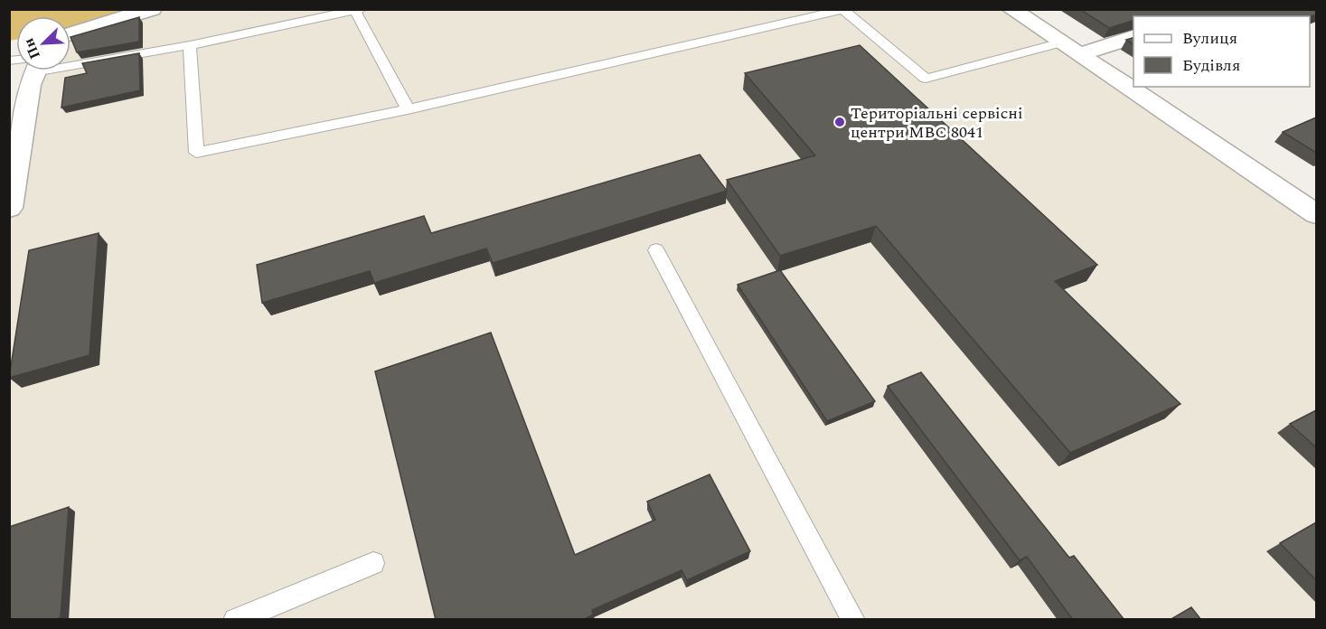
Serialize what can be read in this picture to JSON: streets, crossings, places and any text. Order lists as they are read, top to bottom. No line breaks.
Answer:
{"places":["Територіальні сервісні центри МВС 8041"],"legend":["Вулиця","Будівля"],"north":"bottom left"}
